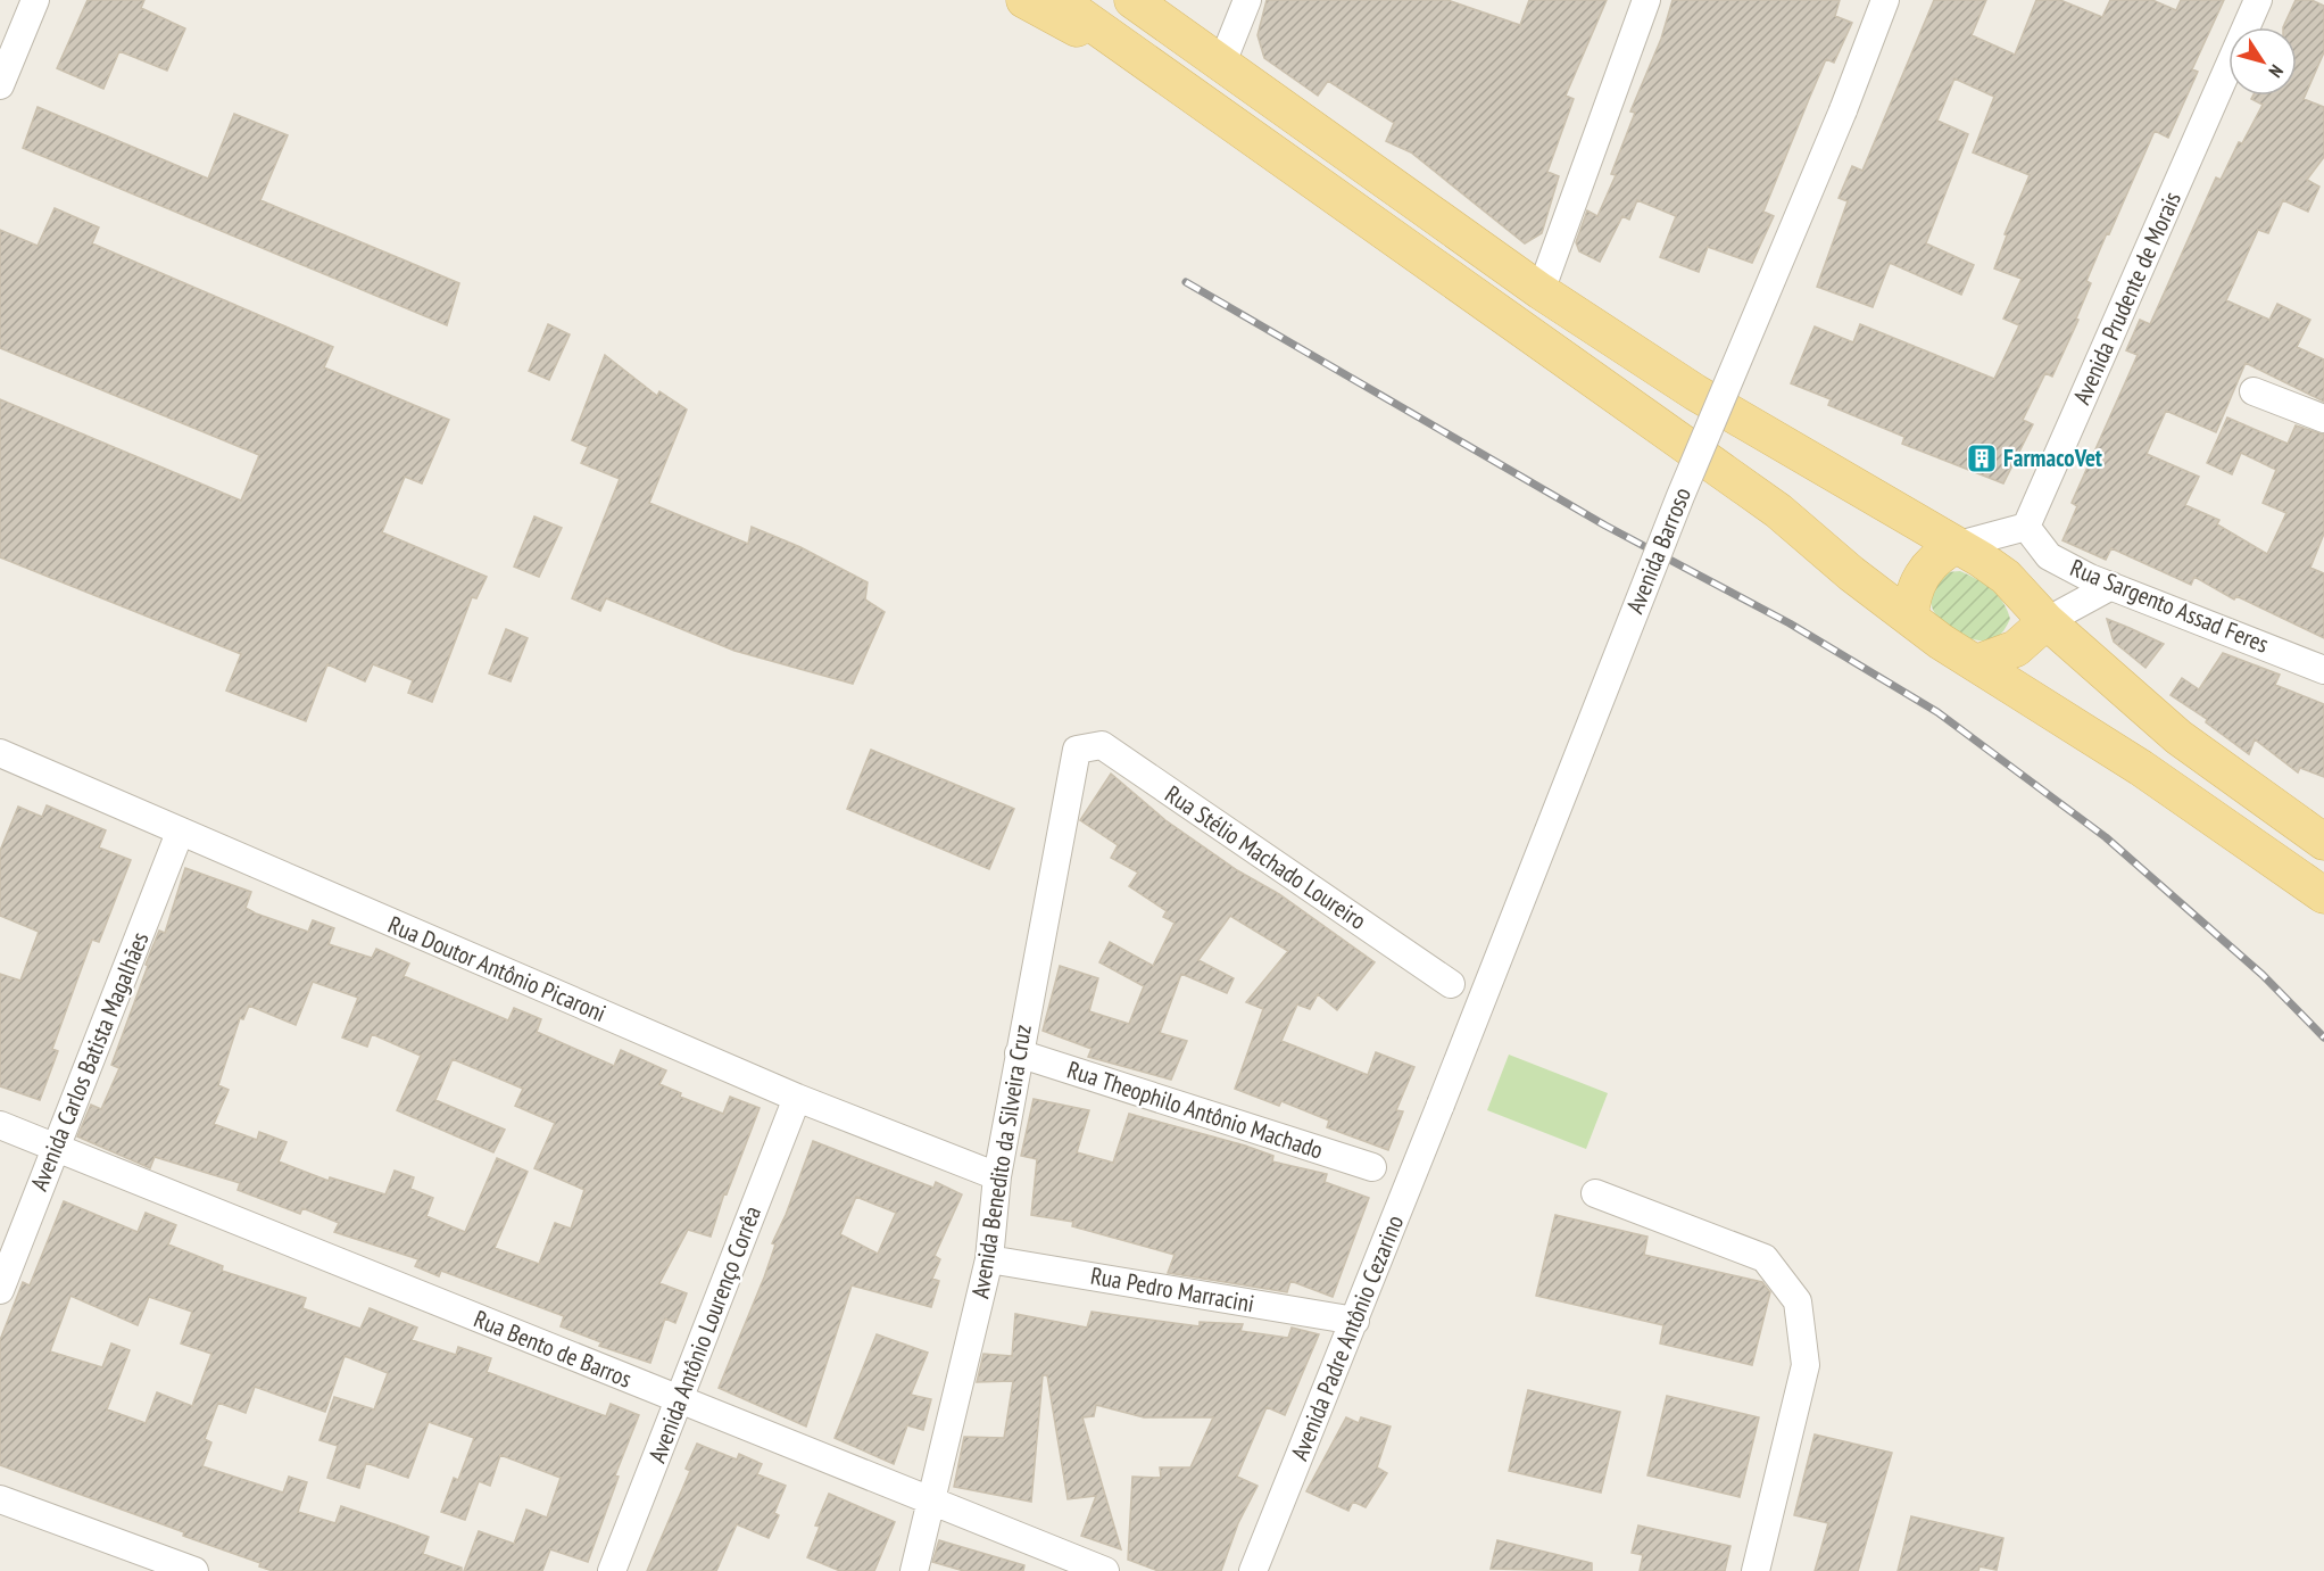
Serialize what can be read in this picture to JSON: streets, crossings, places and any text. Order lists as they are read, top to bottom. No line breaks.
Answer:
{"streets":{"street":["Avenida Prudente de Morais","Avenida Barroso","Rua Sargento Assad Feres","Rua Stélio Machado Loureiro","Rua Doutor Antônio Picaroni","Avenida Carlos Batista Magalhães","Rua Theophilo Antônio Machado","Avenida Benedito da Silveira Cruz","Rua Pedro Marracini","Avenida Antônio Lourenço Corrêa","Avenida Padre Antônio Cezarino","Rua Bento de Barros"]},"crossings":[["Avenida Prudente de Morais","Rua Sargento Assad Feres"],["Avenida Barroso","Avenida Padre Antônio Cezarino"],["Rua Stélio Machado Loureiro","Avenida Benedito da Silveira Cruz"],["Rua Doutor Antônio Picaroni","Avenida Carlos Batista Magalhães"],["Rua Doutor Antônio Picaroni","Avenida Benedito da Silveira Cruz"],["Rua Doutor Antônio Picaroni","Avenida Antônio Lourenço Corrêa"],["Avenida Carlos Batista Magalhães","Rua Bento de Barros"],["Rua Theophilo Antônio Machado","Avenida Benedito da Silveira Cruz"],["Avenida Benedito da Silveira Cruz","Rua Pedro Marracini"],["Avenida Benedito da Silveira Cruz","Rua Bento de Barros"],["Rua Pedro Marracini","Avenida Padre Antônio Cezarino"],["Avenida Antônio Lourenço Corrêa","Rua Bento de Barros"]],"places":{"building":["FarmacoVet"]},"north":"bottom right"}
